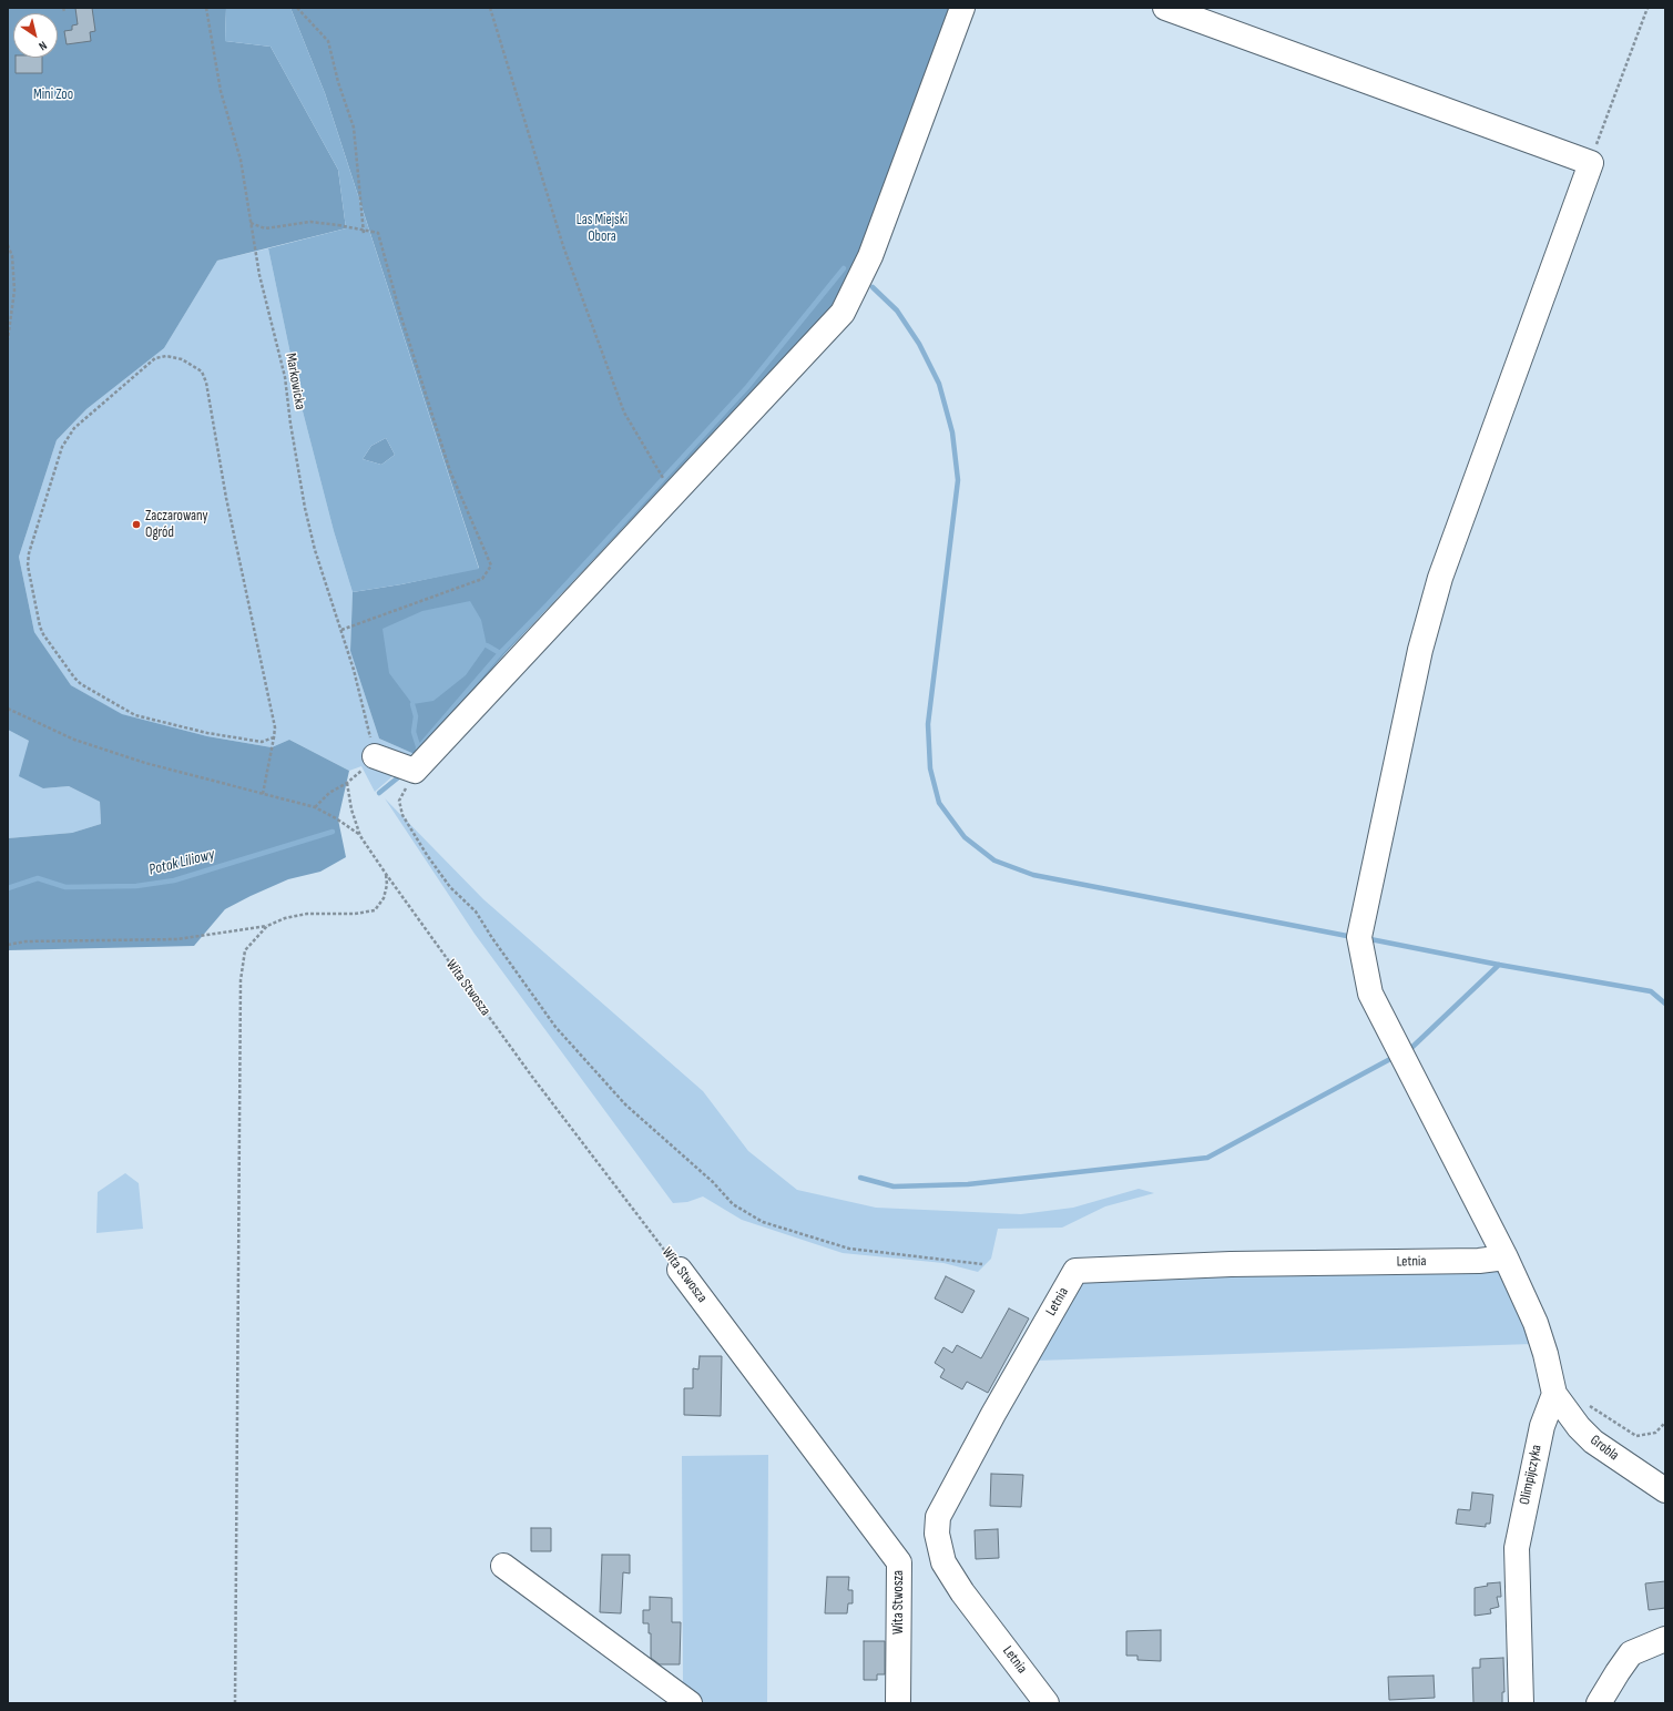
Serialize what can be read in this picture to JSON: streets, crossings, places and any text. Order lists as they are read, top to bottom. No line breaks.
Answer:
{"streets":{"street":["Wita Stwosza","Letnia","Grobla","Olimpijczyka"],"path":["Markowicka"]},"crossings":[["Grobla","Olimpijczyka"]],"water":["Potok Liliowy"],"parks":["Mini Zoo","Las Miejski Obora"],"places":["Zaczarowany Ogród"],"north":"bottom right"}
